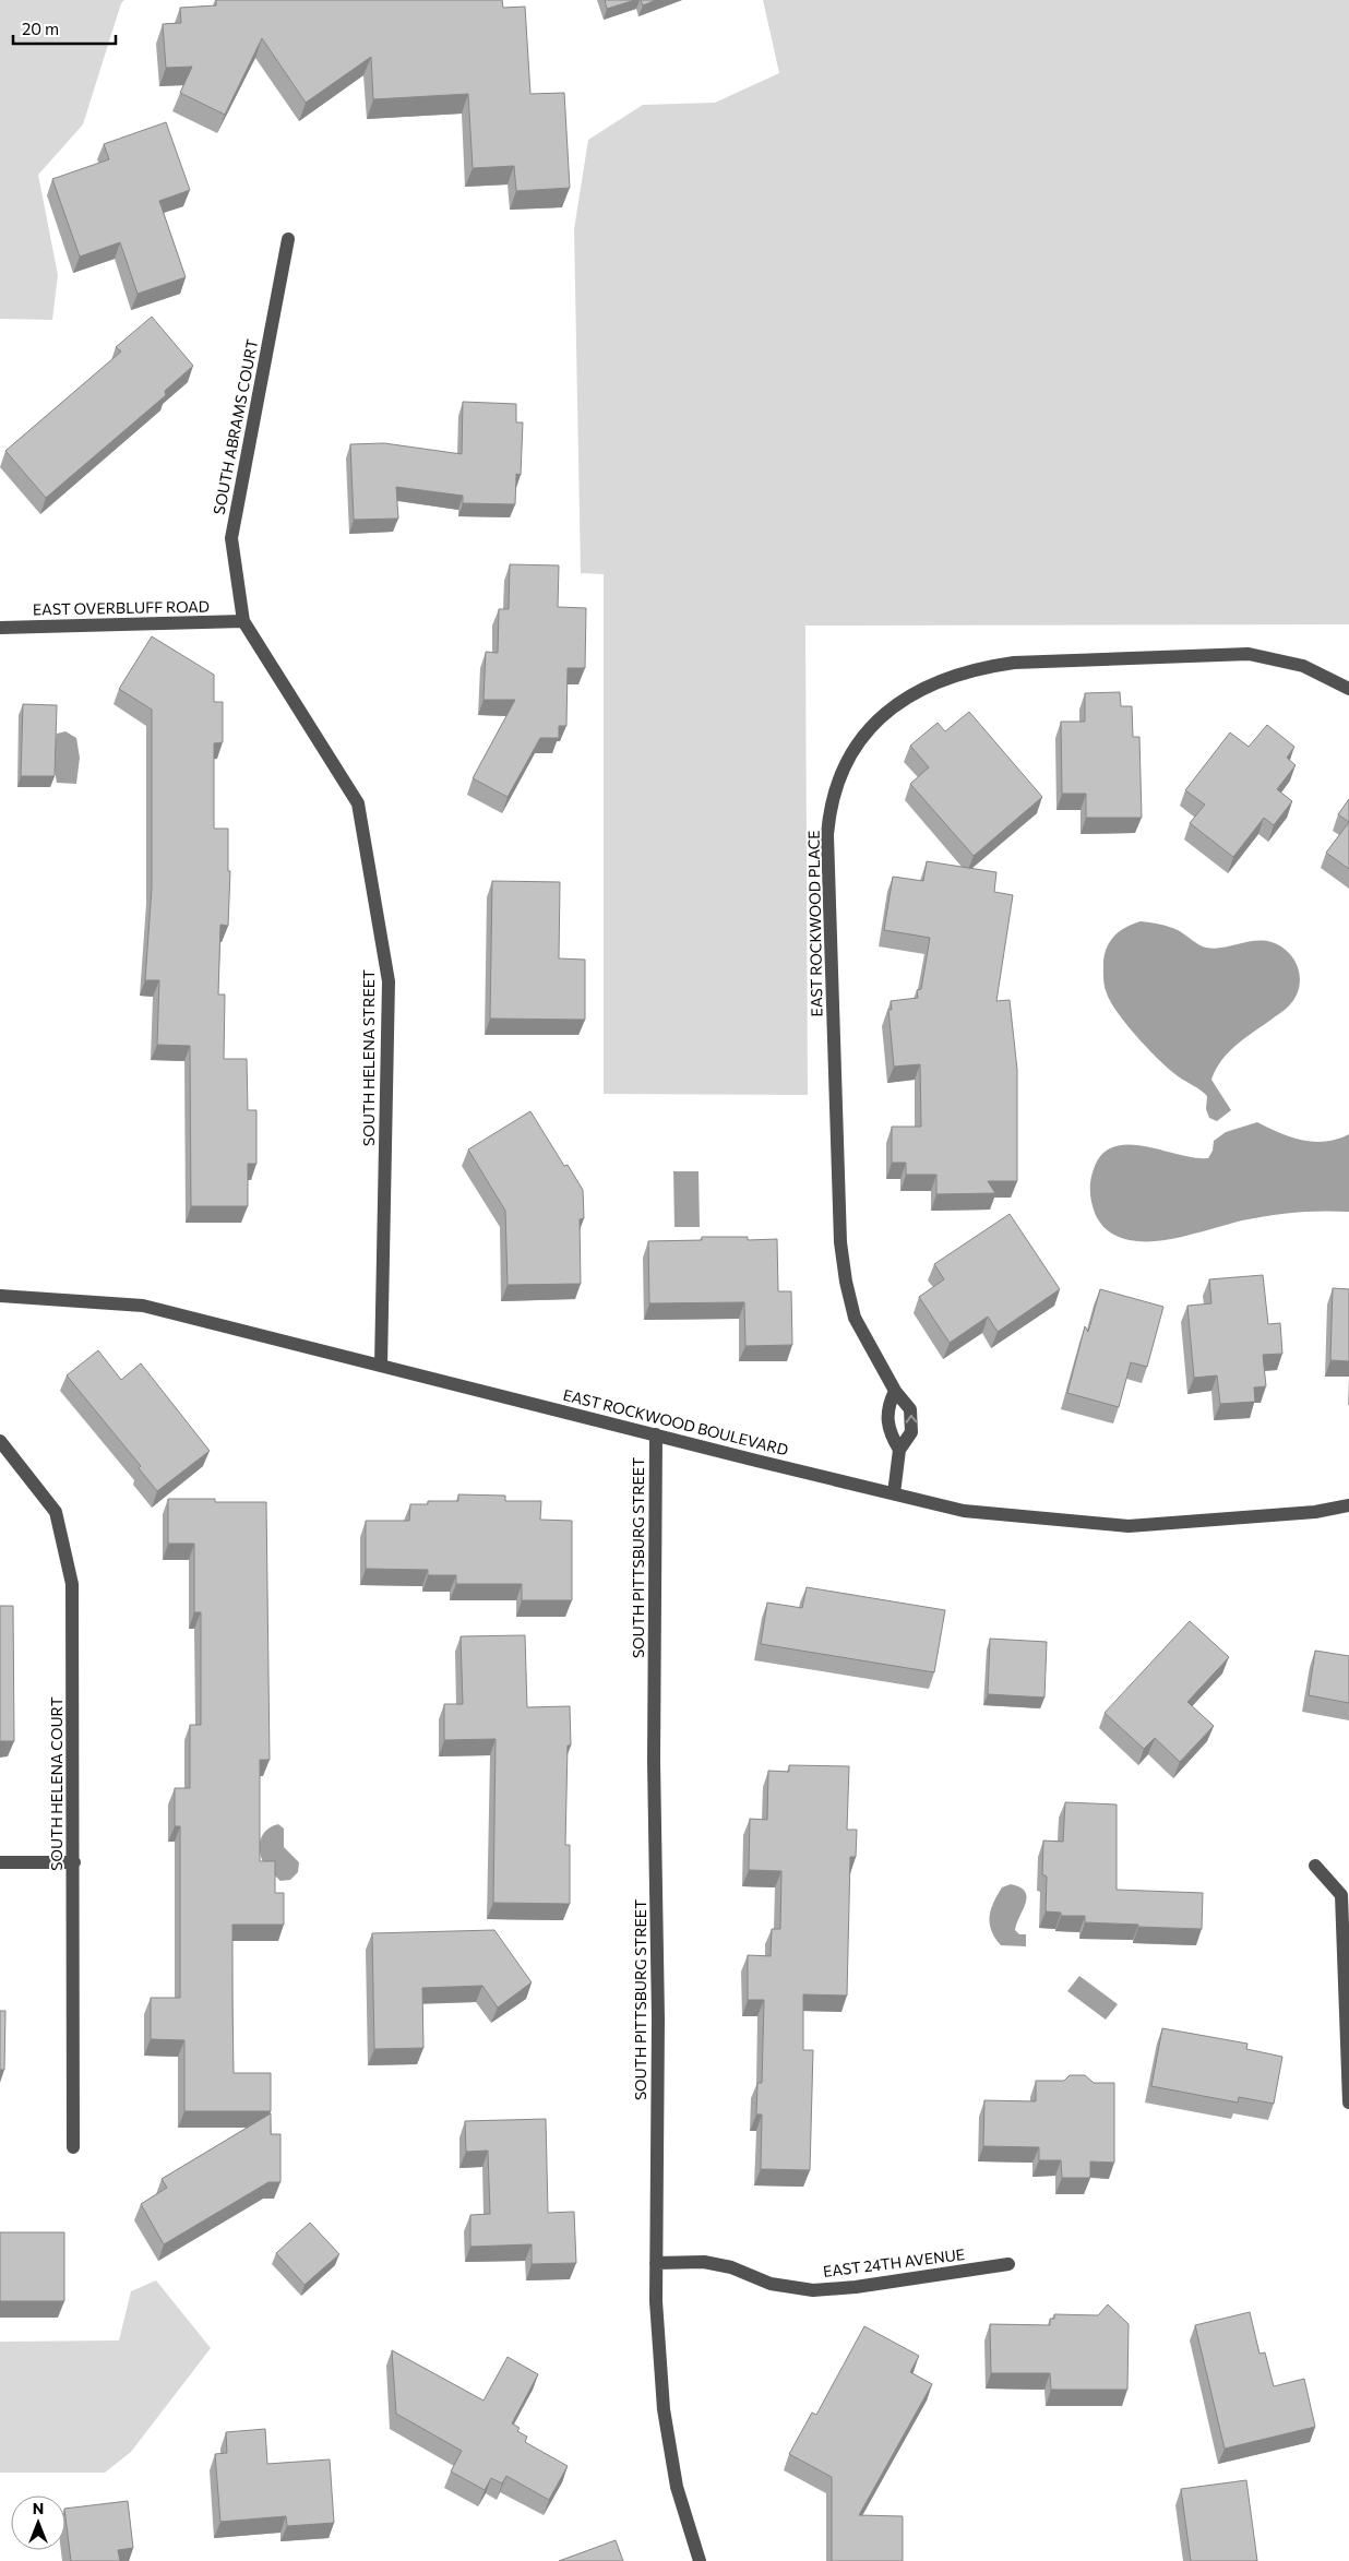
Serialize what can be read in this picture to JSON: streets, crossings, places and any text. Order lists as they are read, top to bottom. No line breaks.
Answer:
{"streets":{"street":["SOUTH ABRAMS COURT","EAST OVERBLUFF ROAD","EAST ROCKWOOD PLACE","SOUTH HELENA STREET","EAST ROCKWOOD BOULEVARD","SOUTH PITTSBURG STREET","SOUTH HELENA COURT","EAST 24TH AVENUE"]},"crossings":[["SOUTH ABRAMS COURT","EAST OVERBLUFF ROAD"],["SOUTH ABRAMS COURT","SOUTH HELENA STREET"],["EAST OVERBLUFF ROAD","SOUTH HELENA STREET"],["EAST ROCKWOOD PLACE","EAST ROCKWOOD BOULEVARD"],["SOUTH HELENA STREET","EAST ROCKWOOD BOULEVARD"],["EAST ROCKWOOD BOULEVARD","SOUTH PITTSBURG STREET"],["SOUTH PITTSBURG STREET","EAST 24TH AVENUE"]],"scale_bar":"20 m","north":"top"}
